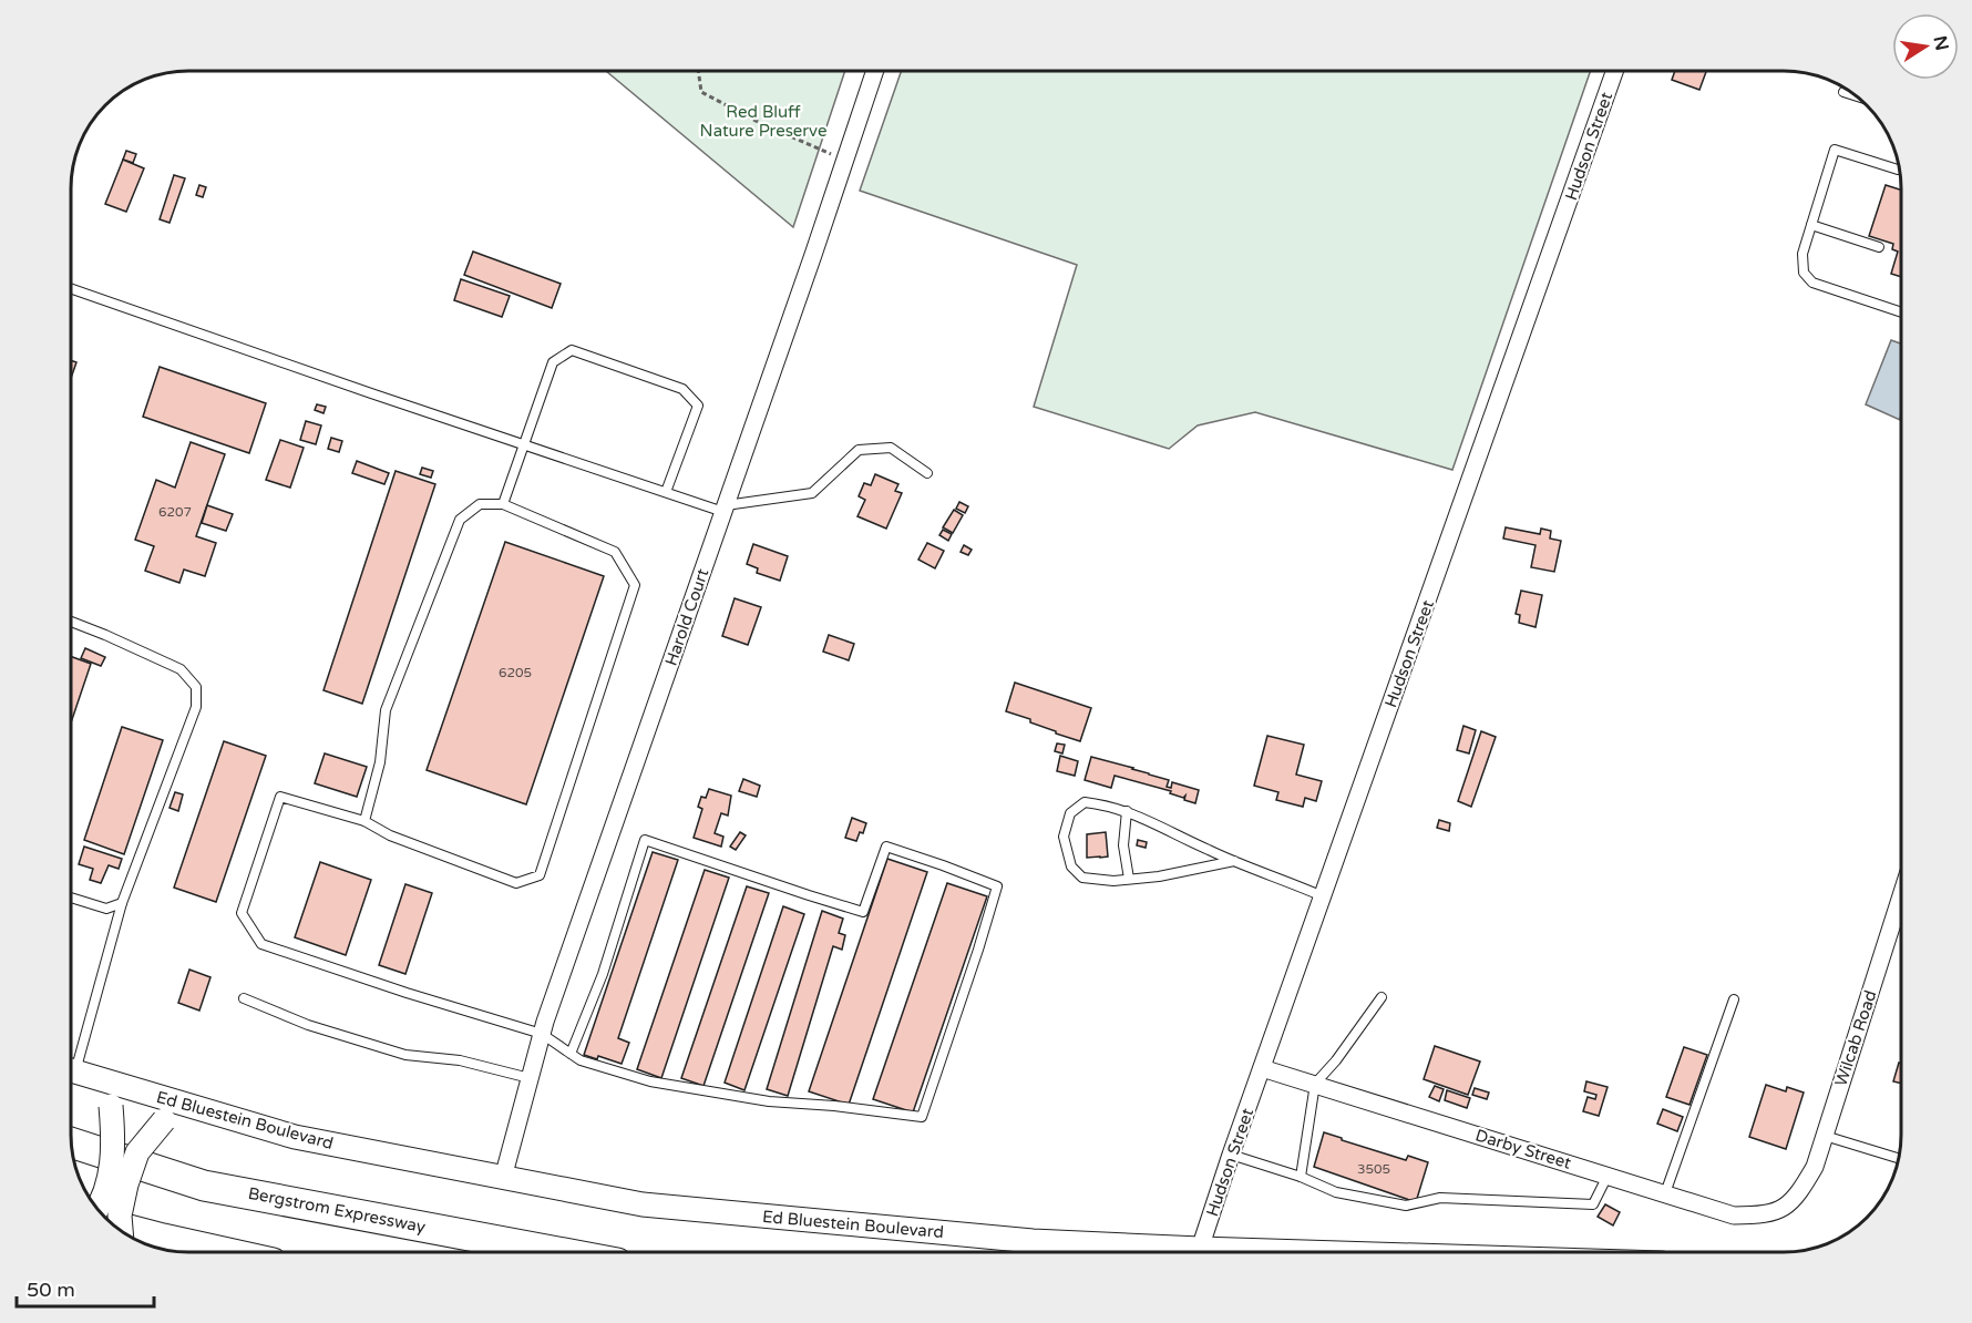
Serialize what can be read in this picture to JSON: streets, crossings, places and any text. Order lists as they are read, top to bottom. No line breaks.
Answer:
{"streets":{"highway":["Bergstrom Expressway"],"main road":["Ed Bluestein Boulevard"],"street":["Hudson Street","Harold Court","Wilcab Road","Darby Street"]},"crossings":[["Hudson Street","Ed Bluestein Boulevard"],["Hudson Street","Darby Street"],["Harold Court","Ed Bluestein Boulevard"],["Wilcab Road","Darby Street"]],"parks":["Red Bluff Nature Preserve"],"house_numbers":["6207","6205","3505"],"scale_bar":"50 m","north":"right"}
